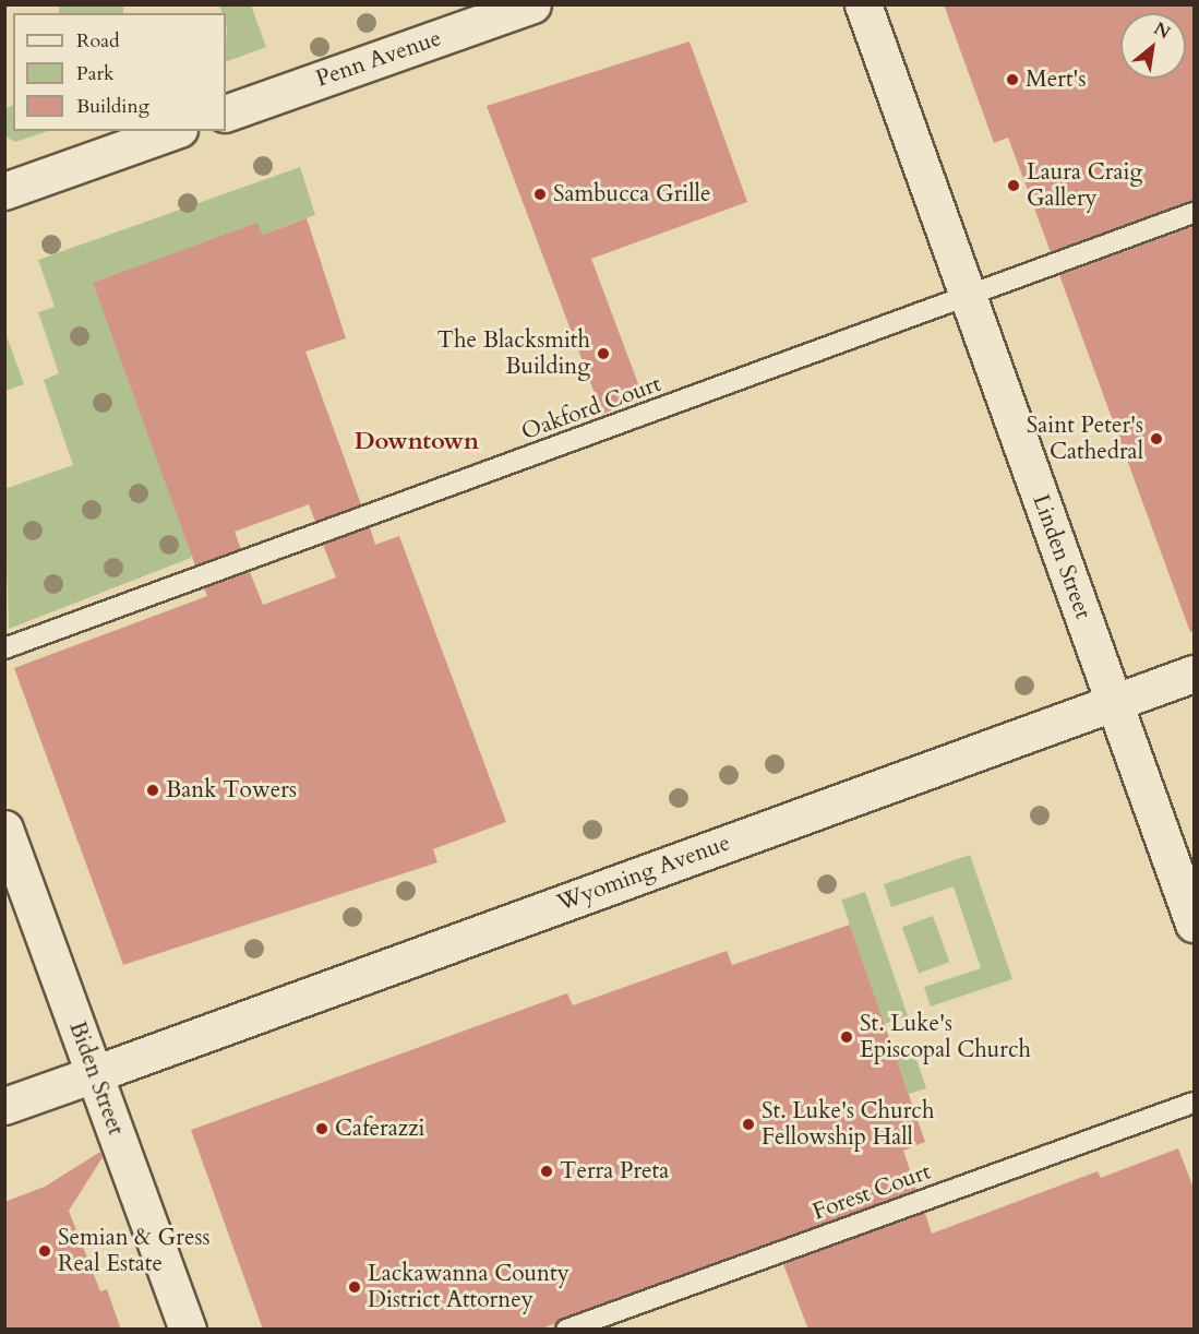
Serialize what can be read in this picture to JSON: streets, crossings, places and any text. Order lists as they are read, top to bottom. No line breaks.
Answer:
{"streets":{"main road":["Penn Avenue","Linden Street","Wyoming Avenue","Biden Street"],"lane":["Oakford Court","Forest Court"]},"crossings":[["Oakford Court","Linden Street"],["Linden Street","Wyoming Avenue"],["Wyoming Avenue","Biden Street"]],"districts":["Downtown"],"places":["Mert's","Laura Craig Gallery","Sambucca Grille","The Blacksmith Building","Saint Peter's Cathedral","Bank Towers","St. Luke's Episcopal Church","St. Luke's Church Fellowship Hall","Caferazzi","Terra Preta","Semian & Gress Real Estate","Lackawanna County District Attorney"],"legend":["Road","Park","Building"],"north":"top right"}
